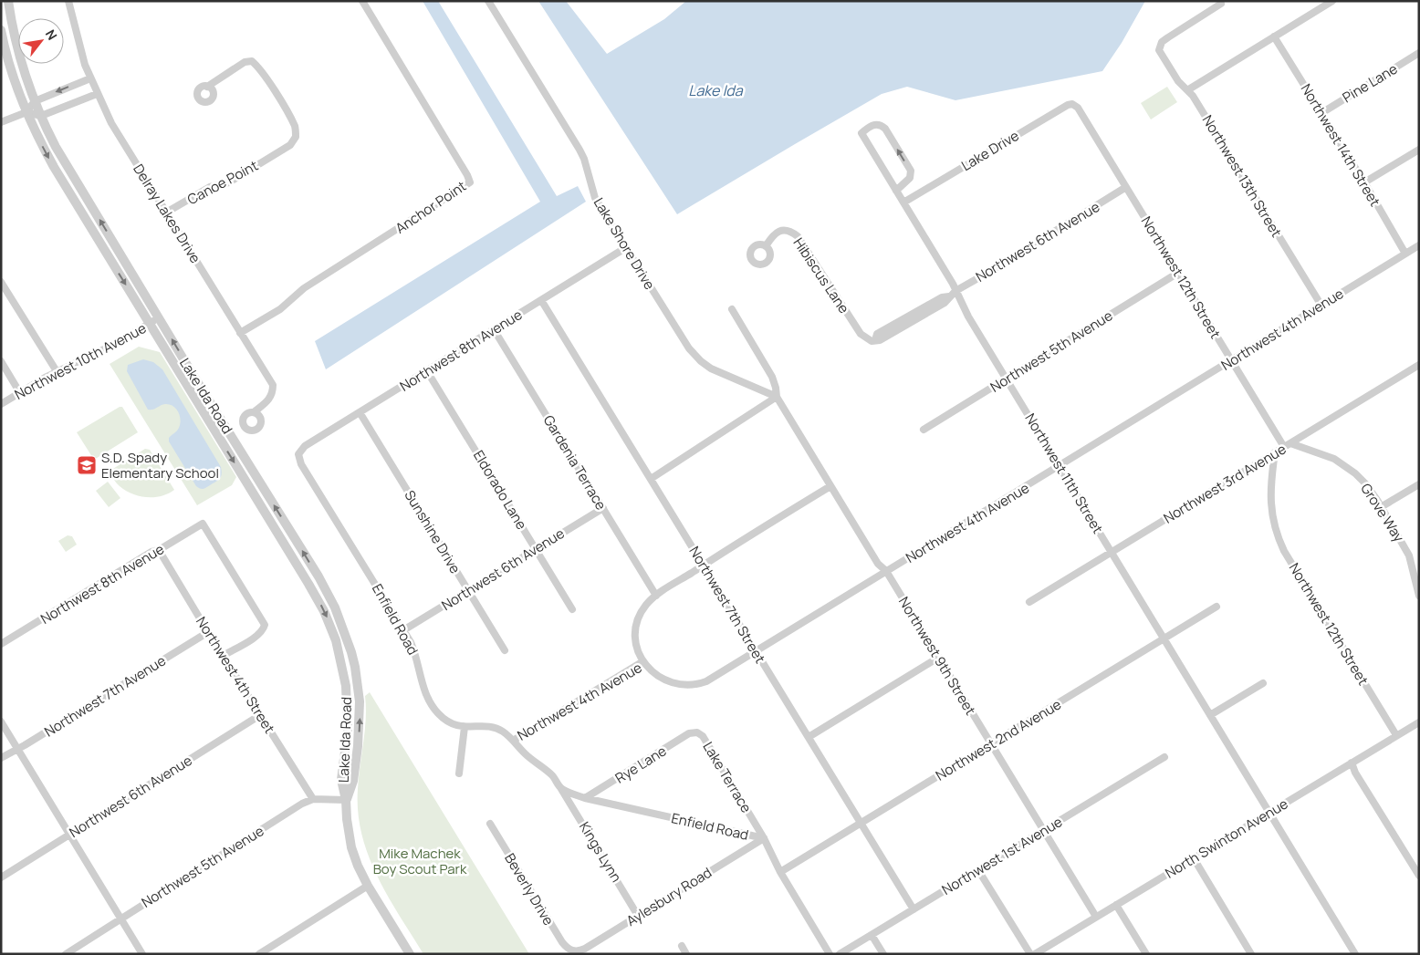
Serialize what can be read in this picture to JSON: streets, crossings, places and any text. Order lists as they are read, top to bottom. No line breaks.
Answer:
{"streets":{"street":["Pine Lane","Northwest 14th Street","Lake Drive","Northwest 13th Street","Canoe Point","Anchor Point","Delray Lakes Drive","Northwest 6th Avenue","Lake Shore Drive","Hibiscus Lane","Northwest 12th Street","Northwest 4th Avenue","Northwest 8th Avenue","Northwest 5th Avenue","Northwest 10th Avenue","Lake Ida Road","Gardenia Terrace","Northwest 11th Street","Northwest 3rd Avenue","Eldorado Lane","Grove Way","Sunshine Drive","Northwest 7th Street","Enfield Road","Northwest 9th Street","Northwest 4th Street","Northwest 7th Avenue","Northwest 2nd Avenue","Rye Lane","Lake Terrace","North Swinton Avenue","Kings Lynn","Northwest 1st Avenue","Beverly Drive","Aylesbury Road"]},"crossings":[["Pine Lane","Northwest 14th Street"],["Northwest 14th Street","Northwest 4th Avenue"],["Lake Drive","Northwest 12th Street"],["Lake Drive","Northwest 11th Street"],["Northwest 13th Street","Northwest 4th Avenue"],["Canoe Point","Delray Lakes Drive"],["Anchor Point","Delray Lakes Drive"],["Northwest 6th Avenue","Hibiscus Lane"],["Northwest 6th Avenue","Northwest 12th Street"],["Northwest 6th Avenue","Gardenia Terrace"],["Northwest 6th Avenue","Northwest 11th Street"],["Northwest 6th Avenue","Eldorado Lane"],["Northwest 6th Avenue","Sunshine Drive"],["Northwest 6th Avenue","Enfield Road"],["Northwest 6th Avenue","Northwest 4th Street"],["Lake Shore Drive","Northwest 8th Avenue"],["Lake Shore Drive","Northwest 9th Street"],["Northwest 12th Street","Northwest 4th Avenue"],["Northwest 12th Street","Northwest 5th Avenue"],["Northwest 12th Street","Northwest 3rd Avenue"],["Northwest 12th Street","Grove Way"],["Northwest 12th Street","North Swinton Avenue"],["Northwest 4th Avenue","Gardenia Terrace"],["Northwest 4th Avenue","Northwest 11th Street"],["Northwest 4th Avenue","Northwest 7th Street"],["Northwest 4th Avenue","Enfield Road"],["Northwest 4th Avenue","Northwest 9th Street"],["Northwest 8th Avenue","Gardenia Terrace"],["Northwest 8th Avenue","Eldorado Lane"],["Northwest 8th Avenue","Sunshine Drive"],["Northwest 8th Avenue","Northwest 7th Street"],["Northwest 8th Avenue","Enfield Road"],["Northwest 8th Avenue","Northwest 4th Street"],["Northwest 5th Avenue","Lake Ida Road"],["Northwest 5th Avenue","Northwest 11th Street"],["Northwest 5th Avenue","Northwest 4th Street"],["Northwest 10th Avenue","Lake Ida Road"],["Gardenia Terrace","Northwest 7th Street"],["Northwest 11th Street","Northwest 3rd Avenue"],["Northwest 11th Street","Northwest 2nd Avenue"],["Northwest 11th Street","North Swinton Avenue"],["Northwest 3rd Avenue","Grove Way"],["Northwest 7th Street","Northwest 2nd Avenue"],["Northwest 7th Street","Northwest 1st Avenue"],["Enfield Road","Rye Lane"],["Enfield Road","Lake Terrace"],["Enfield Road","Kings Lynn"],["Enfield Road","Aylesbury Road"],["Northwest 9th Street","Northwest 2nd Avenue"],["Northwest 9th Street","North Swinton Avenue"],["Northwest 9th Street","Northwest 1st Avenue"],["Northwest 4th Street","Northwest 7th Avenue"],["Northwest 2nd Avenue","Lake Terrace"],["Rye Lane","Lake Terrace"],["Lake Terrace","Aylesbury Road"],["Kings Lynn","Aylesbury Road"],["Beverly Drive","Aylesbury Road"]],"water":["Lake Ida"],"parks":["Mike Machek Boy Scout Park"],"places":{"school or university":["S.D. Spady Elementary School"]},"north":"top right"}
